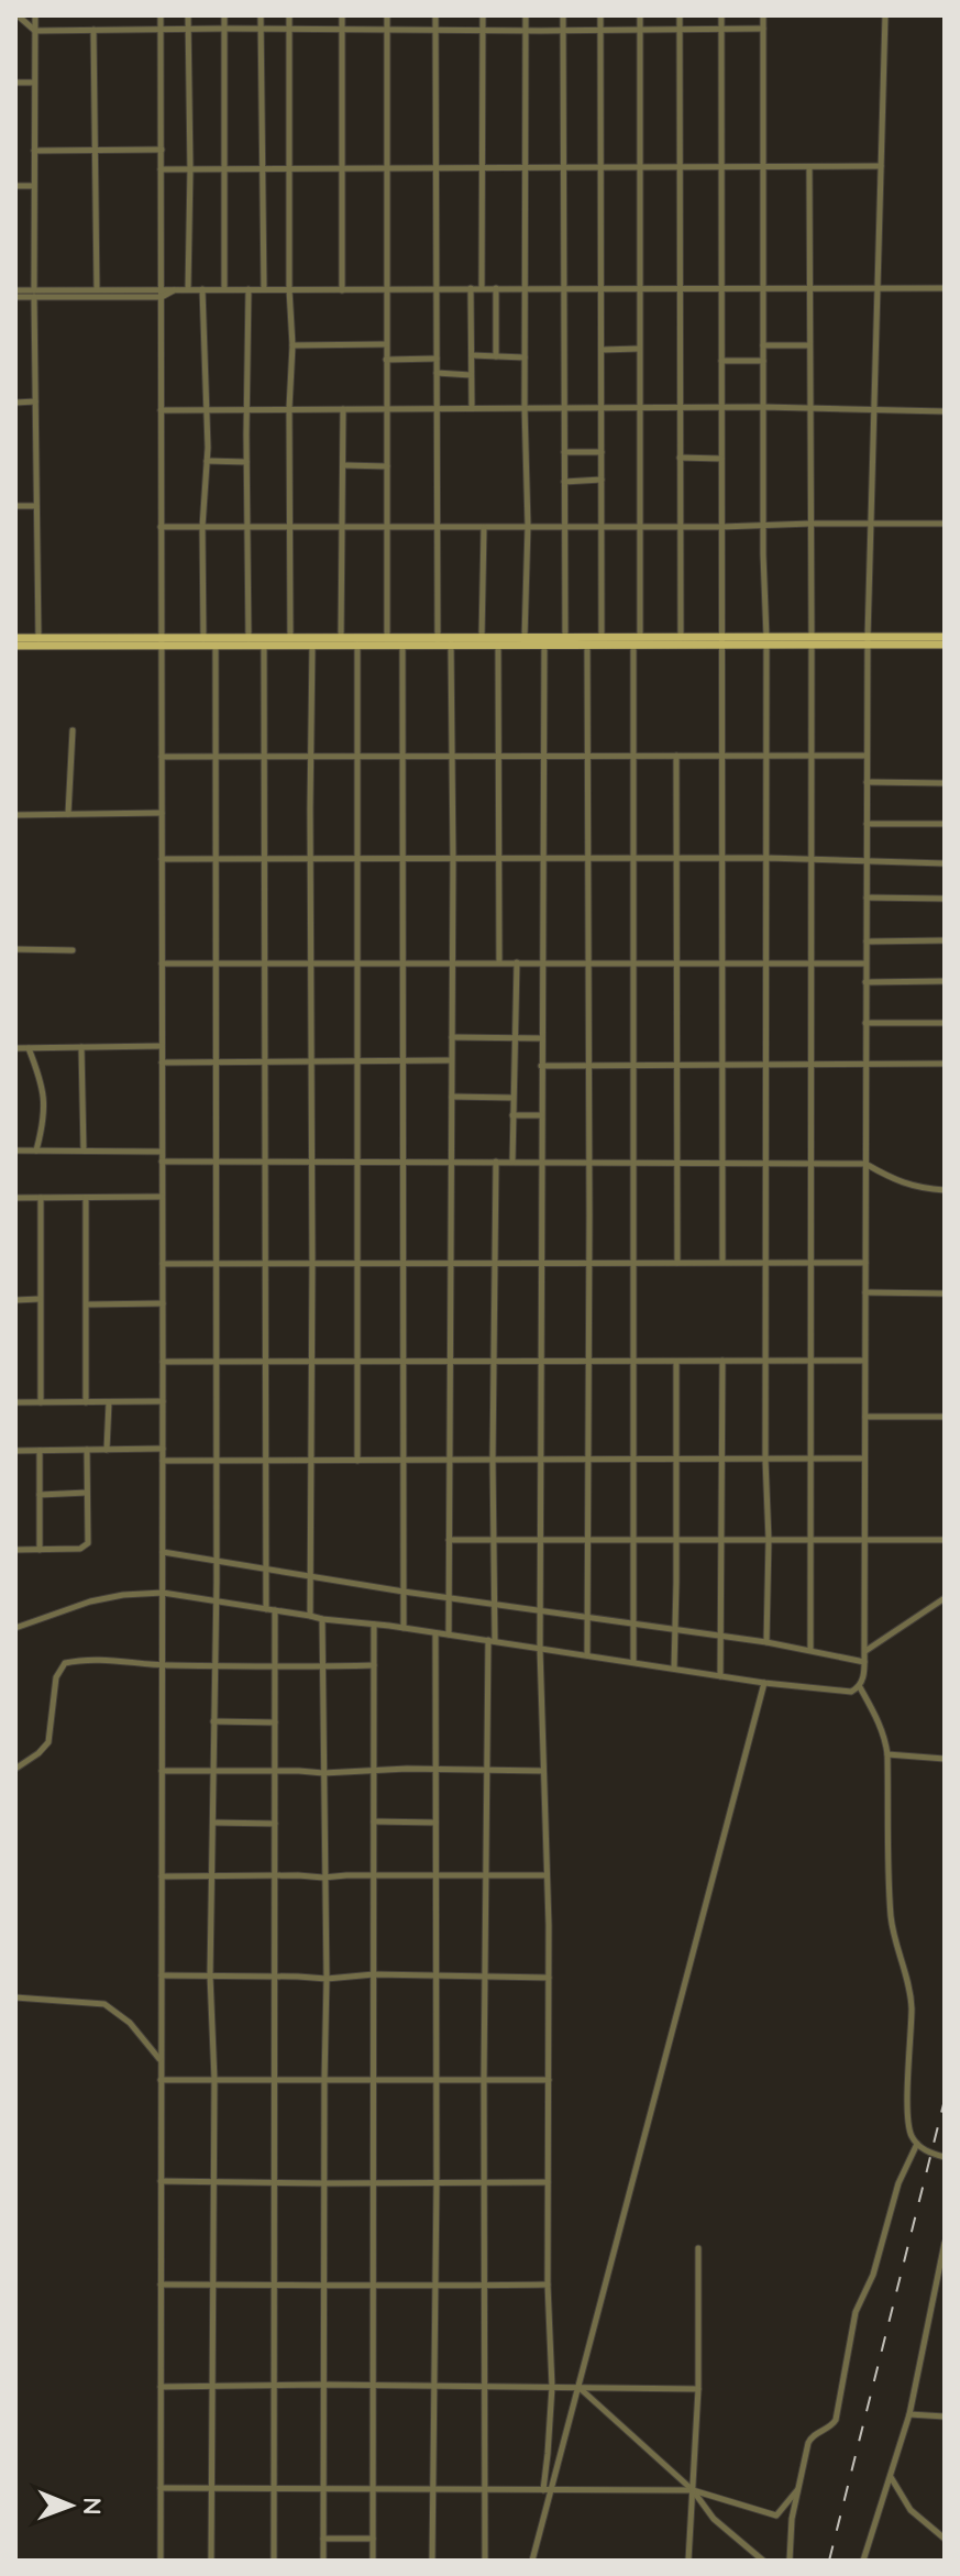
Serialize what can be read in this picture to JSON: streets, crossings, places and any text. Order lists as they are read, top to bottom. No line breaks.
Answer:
{"north":"right"}
